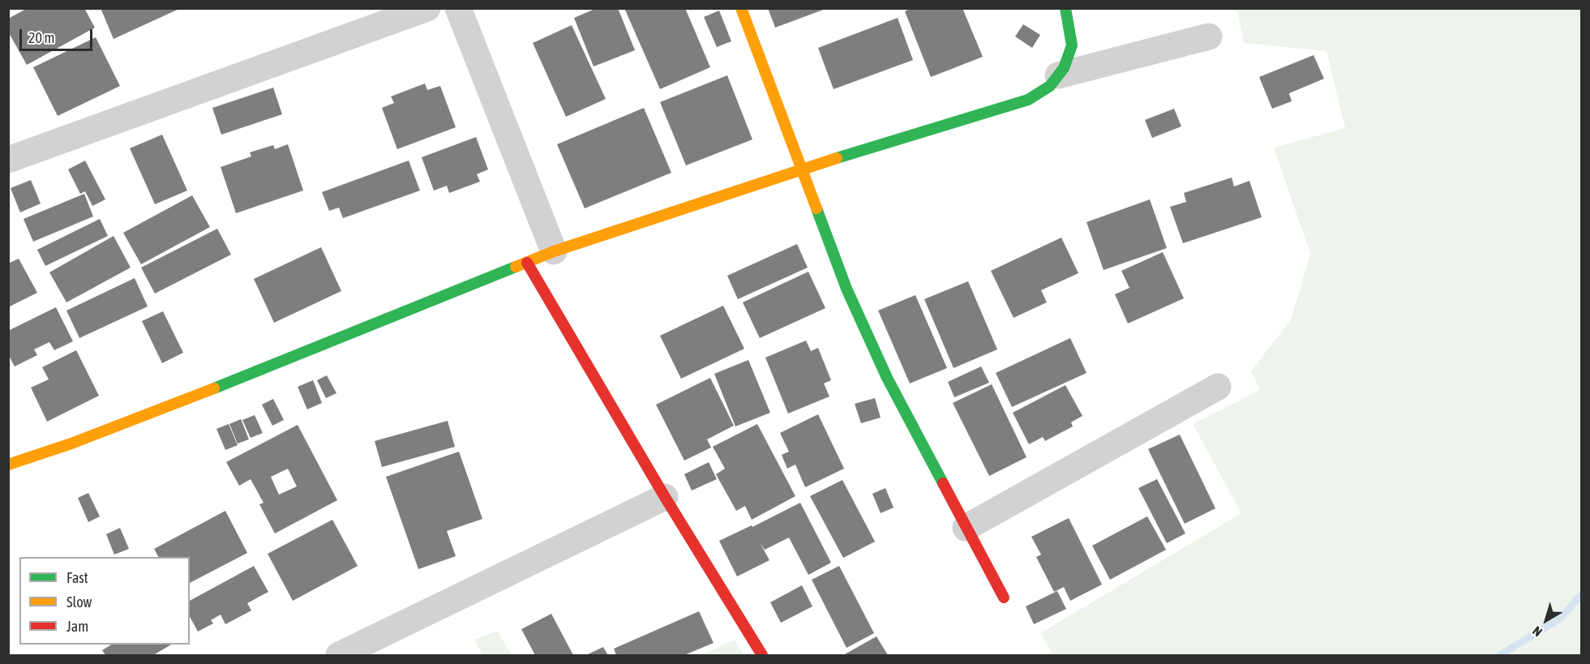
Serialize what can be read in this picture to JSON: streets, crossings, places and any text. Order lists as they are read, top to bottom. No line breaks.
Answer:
{"legend":["Fast","Slow","Jam"],"scale_bar":"20 m","north":"bottom left"}
